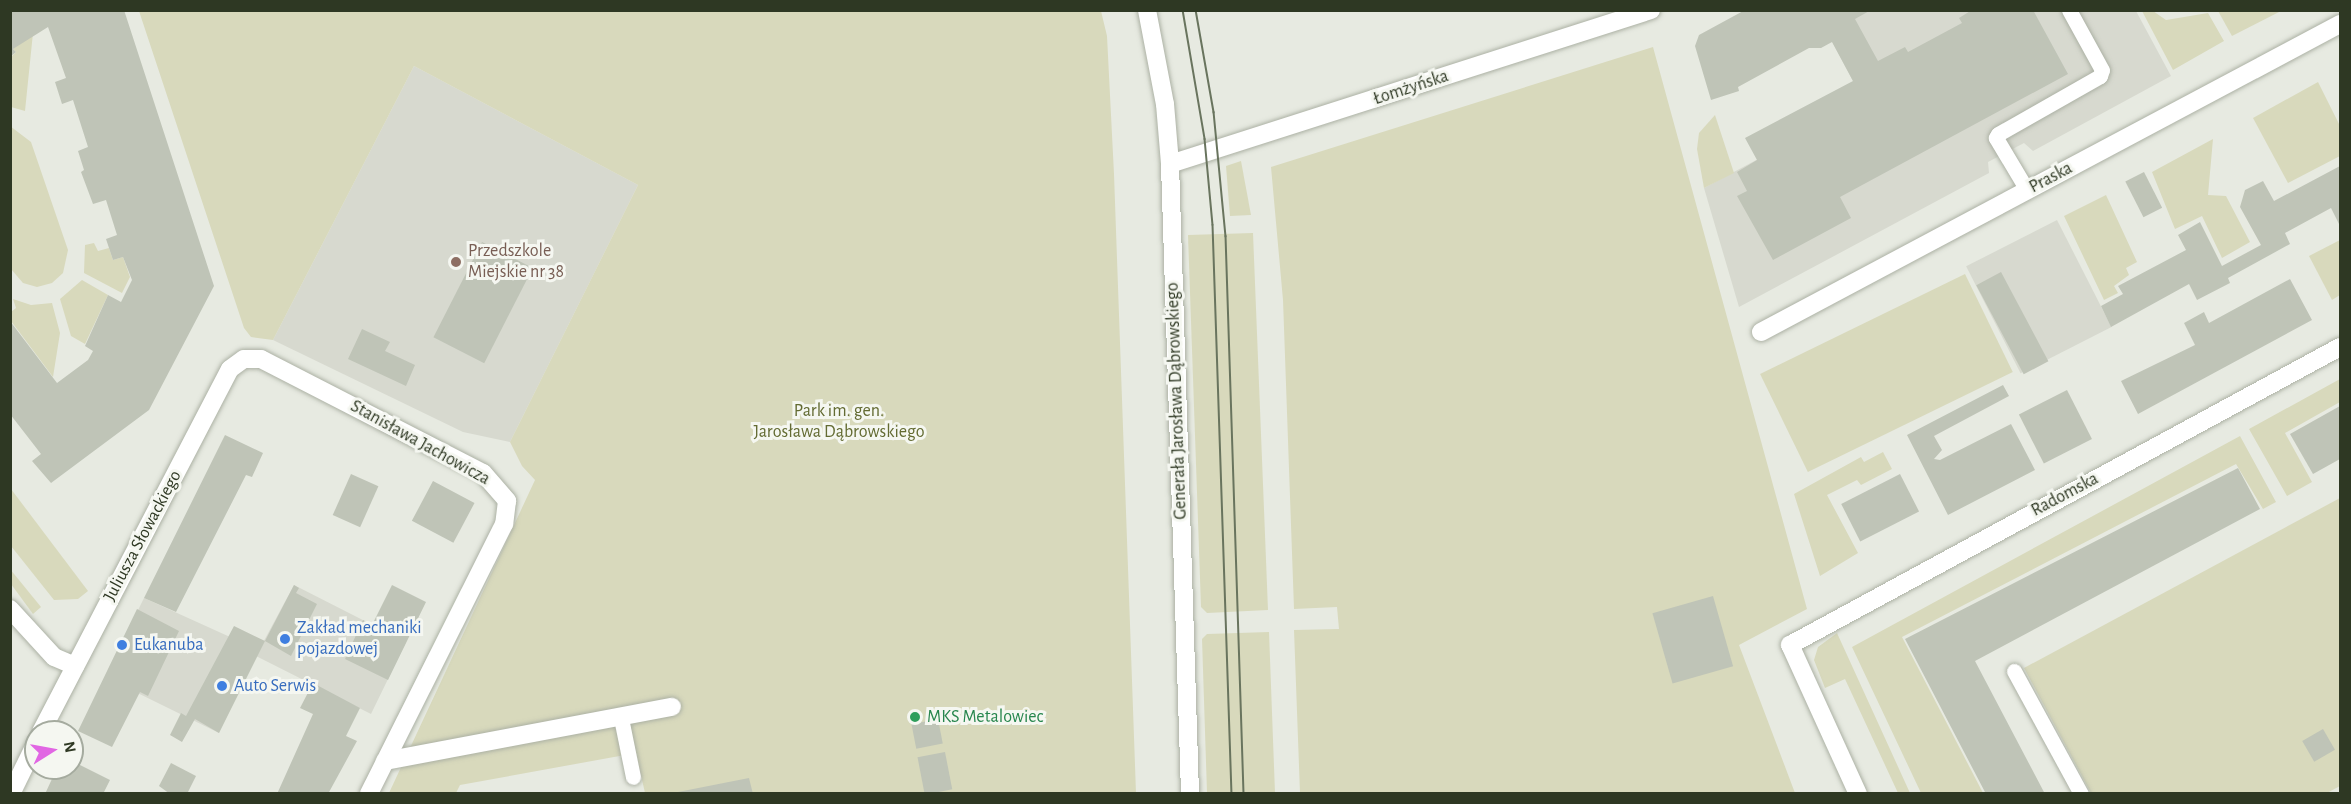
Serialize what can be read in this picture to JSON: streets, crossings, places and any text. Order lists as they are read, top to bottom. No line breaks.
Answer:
{"streets":{"street":["Łomżyńska","Praska","Generała Jarosława Dąbrowskiego","Stanisława Jachowicza","Radomska","Juliusza Słowackiego"]},"crossings":[["Łomżyńska","Generała Jarosława Dąbrowskiego"],["Stanisława Jachowicza","Juliusza Słowackiego"]],"parks":["Park im. gen. Jarosława Dąbrowskiego"],"places":["Przedszkole Miejskie nr 38","Zakład mechaniki pojazdowej","Eukanuba","Auto Serwis","MKS Metalowiec"],"north":"right"}
